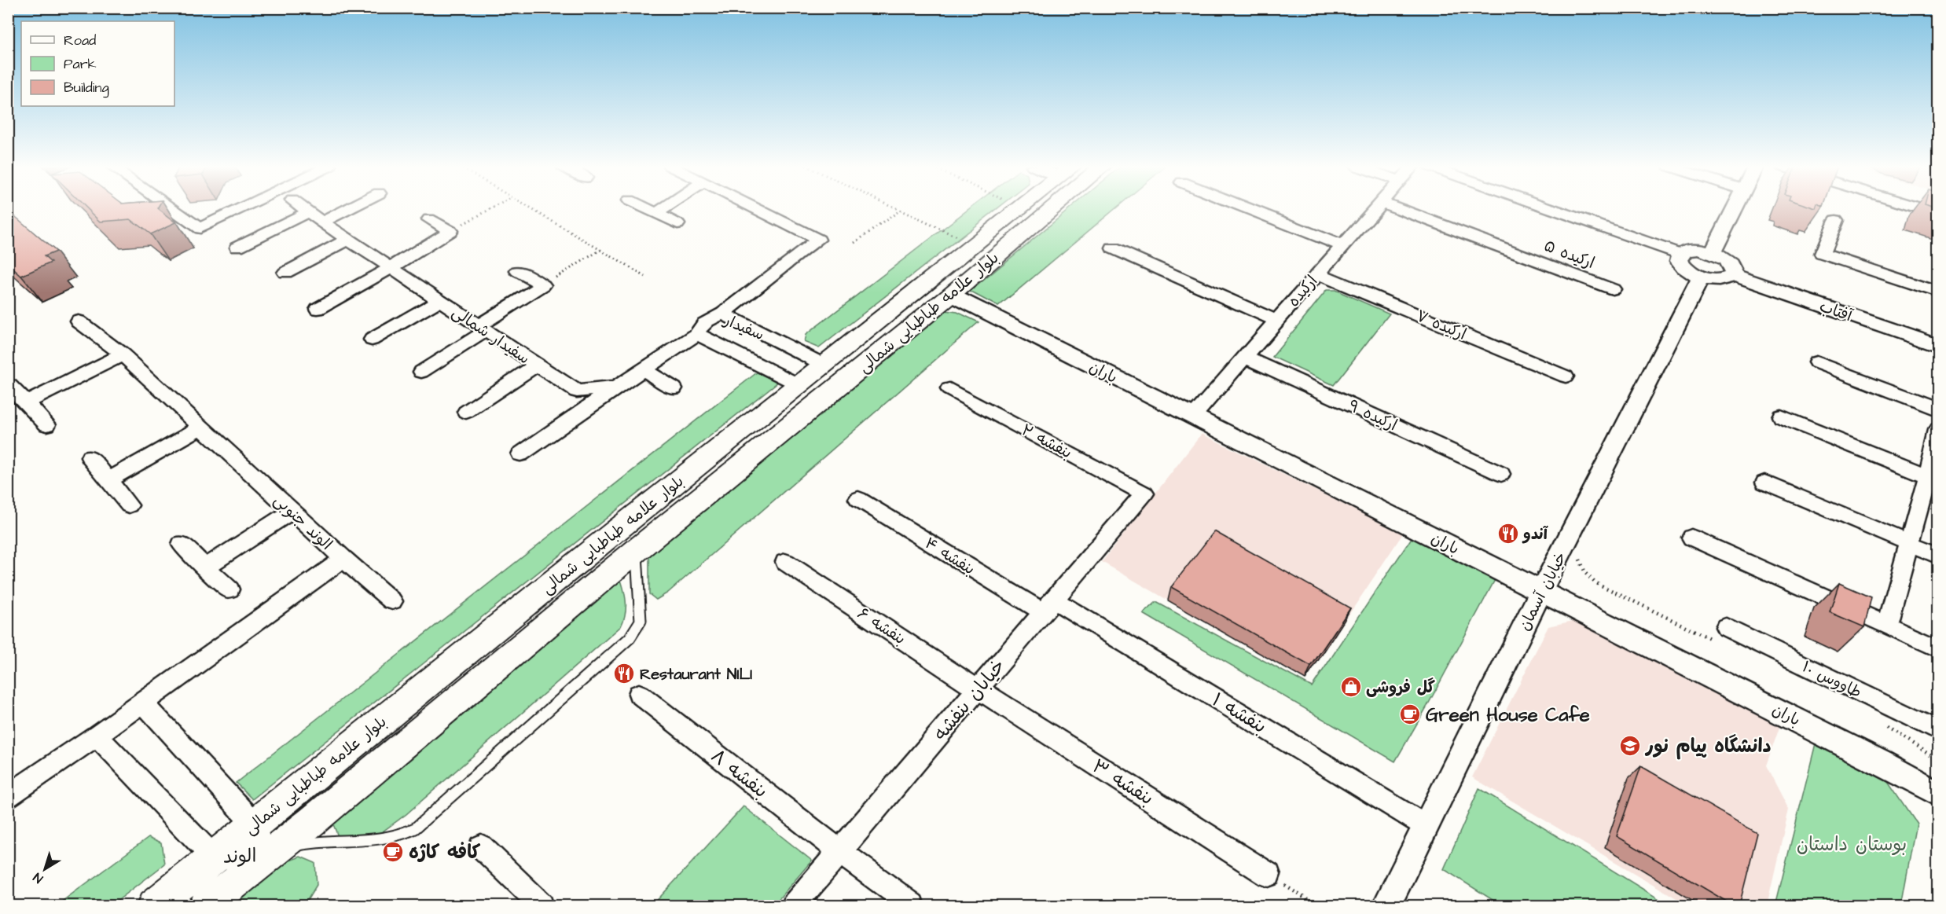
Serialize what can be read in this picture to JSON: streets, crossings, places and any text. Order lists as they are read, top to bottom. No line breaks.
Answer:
{"streets":{"main road":["بلوار علامه طباطبایی شمالی"],"street":["ارکیده ۵","ارکیده","آفتاب","ارکیده ۷","سفیدار","سفیدار شمالی","باران","ارکیده ۹","بنفشه ۲","الوند جنوبی","بنفشه ۴","خیابان آسمان","بنفشه ۶","طاووس ۱۰","خیابان بنفشه","بنفشه ۱","بنفشه ۸","بنفشه ۳","الوند"]},"crossings":[["ارکیده","ارکیده ۷"],["ارکیده","باران"],["ارکیده","ارکیده ۹"],["بلوار علامه طباطبایی شمالی","سفیدار"],["بلوار علامه طباطبایی شمالی","باران"],["بلوار علامه طباطبایی شمالی","الوند"],["سفیدار","سفیدار شمالی"],["باران","خیابان آسمان"],["بنفشه ۲","خیابان بنفشه"],["الوند جنوبی","الوند"],["بنفشه ۴","خیابان بنفشه"],["بنفشه ۴","بنفشه ۱"],["خیابان آسمان","بنفشه ۱"],["بنفشه ۶","خیابان بنفشه"],["بنفشه ۶","بنفشه ۳"],["خیابان بنفشه","بنفشه ۱"],["خیابان بنفشه","بنفشه ۸"],["خیابان بنفشه","بنفشه ۳"]],"parks":["بوستان داستان"],"places":{"restaurant":["آندو","Restaurant NILI"],"shop":["گل فروشی"],"cafe":["Green House Cafe","کافه کاژه"],"school or university":["دانشگاه پیام نور"]},"legend":["Road","Park","Building"],"north":"bottom left"}
